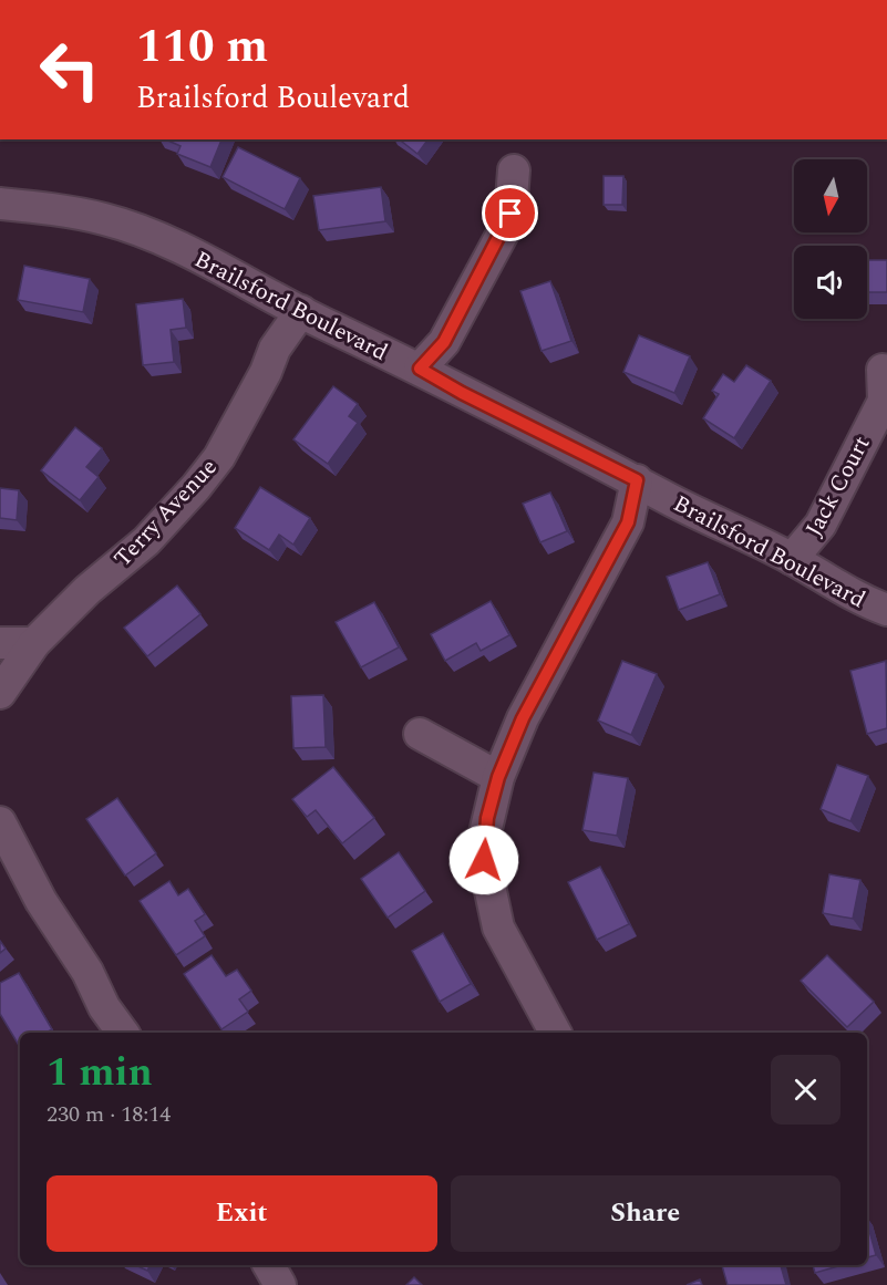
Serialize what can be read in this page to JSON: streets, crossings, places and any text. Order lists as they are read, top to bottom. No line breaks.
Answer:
{"streets":{"street":["Brailsford Boulevard","Jack Court","Terry Avenue"]},"crossings":[["Brailsford Boulevard","Jack Court"],["Brailsford Boulevard","Terry Avenue"]],"north":"bottom","page":{"turn":["110 m","Brailsford Boulevard"],"heading":["1 min","230 m · 18:14"],"buttons":["Exit","Share"]}}
